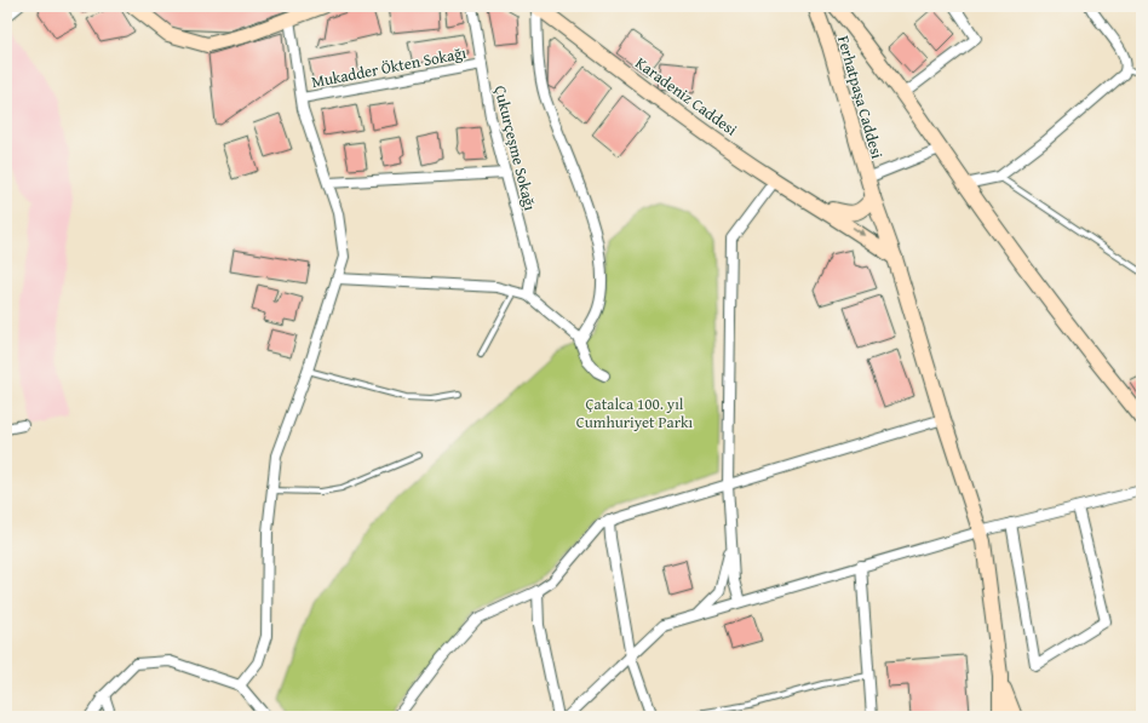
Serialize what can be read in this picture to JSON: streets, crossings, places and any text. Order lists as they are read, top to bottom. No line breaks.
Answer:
{"streets":{"street":["Mukadder Ökten Sokağı","Karadeniz Caddesi","Ferhatpaşa Caddesi","Çukurçeşme Sokağı"]},"crossings":[["Mukadder Ökten Sokağı","Çukurçeşme Sokağı"],["Karadeniz Caddesi","Ferhatpaşa Caddesi"]],"parks":["Çatalca 100. yıl Cumhuriyet Parkı"]}
